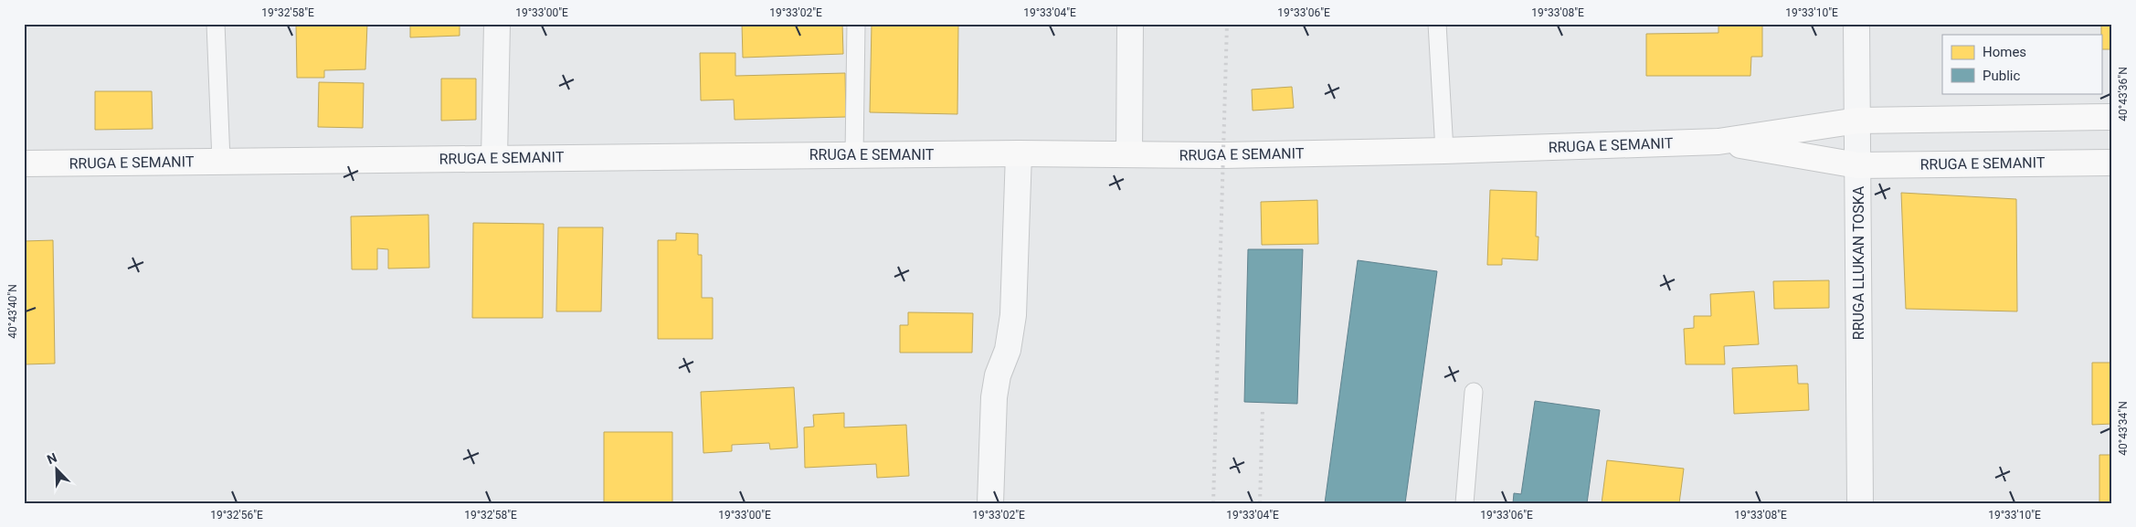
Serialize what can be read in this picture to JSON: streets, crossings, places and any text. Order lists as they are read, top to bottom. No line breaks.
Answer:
{"streets":{"main road":["RRUGA E SEMANIT"],"street":["RRUGA LLUKAN TOSKA"]},"crossings":[["RRUGA E SEMANIT","RRUGA LLUKAN TOSKA"]],"legend":["Homes","Public"],"north":"top left","coordinates":["19°32'58\"E","19°33'00\"E","19°33'02\"E","19°33'04\"E","19°33'06\"E","19°33'08\"E","19°33'10\"E","40°43'36\"N","40°43'40\"N","40°43'34\"N","19°32'56\"E"]}
